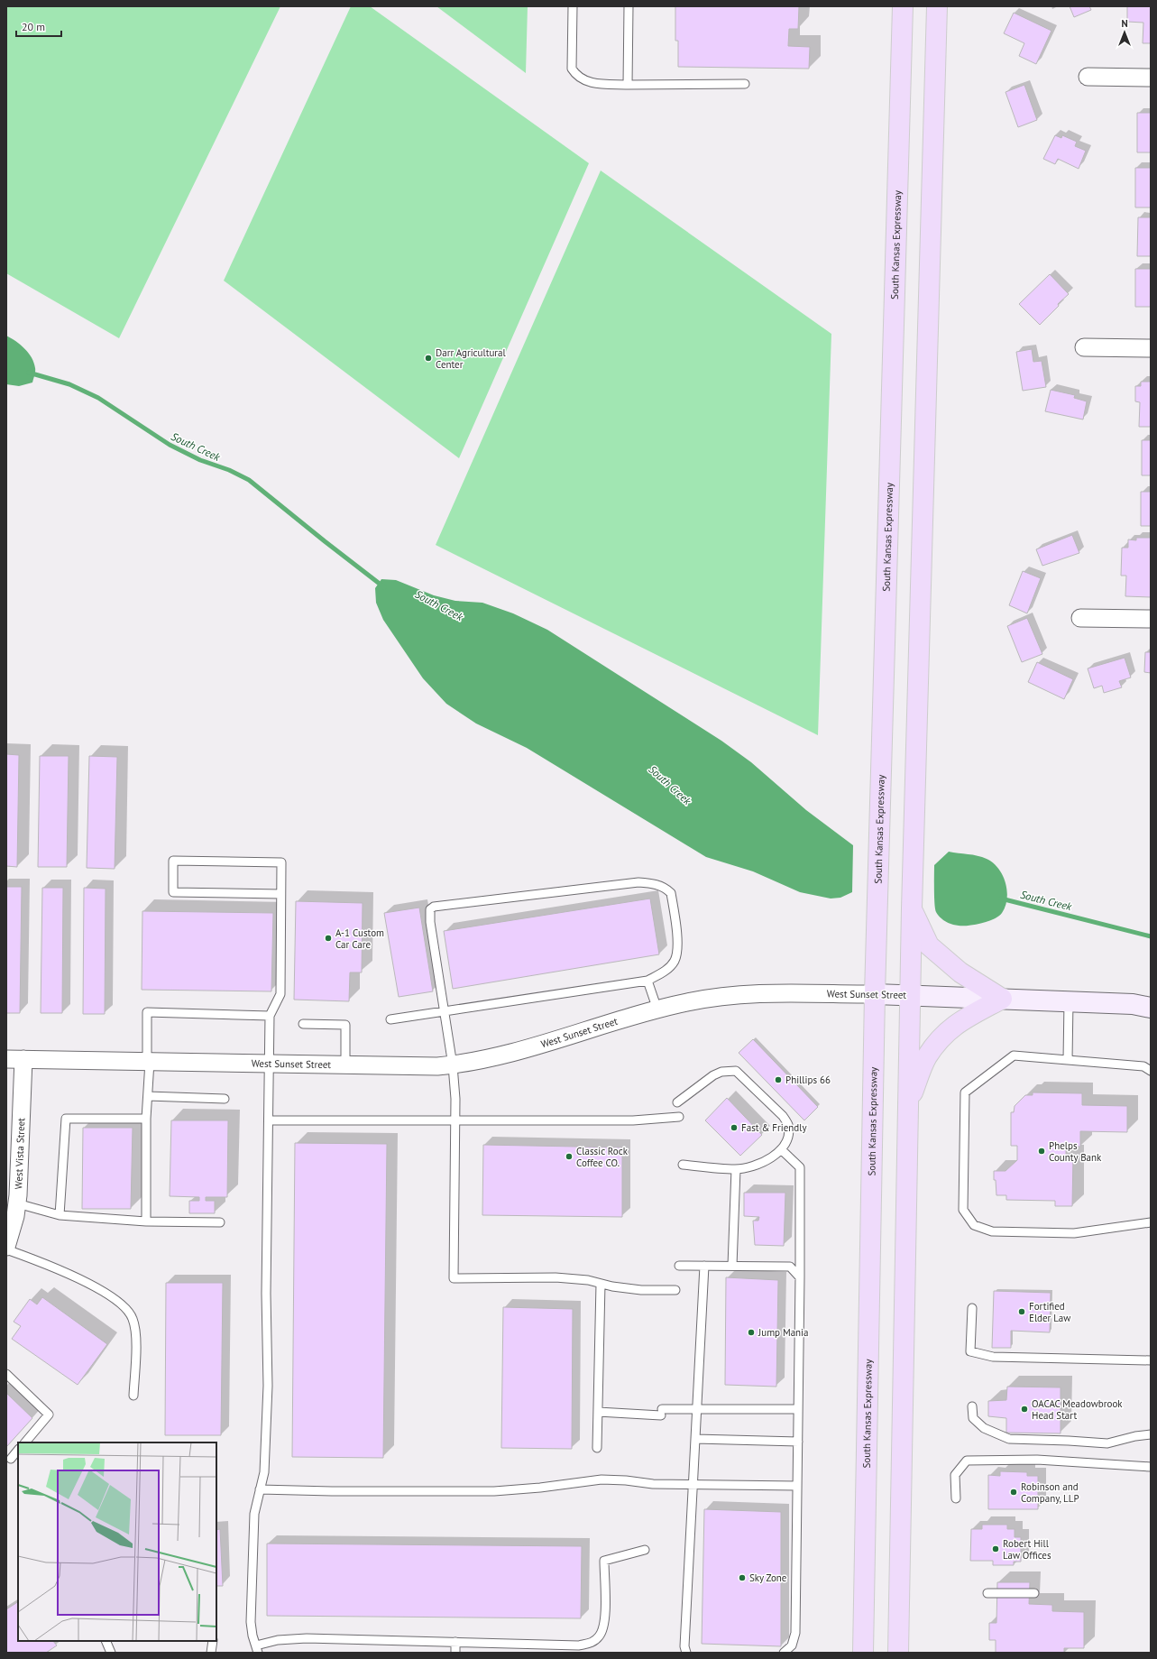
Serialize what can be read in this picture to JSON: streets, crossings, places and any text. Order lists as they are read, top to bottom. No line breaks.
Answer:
{"streets":{"main road":["South Kansas Expressway","West Sunset Street"],"street":["West Vista Street"]},"crossings":[["South Kansas Expressway","West Sunset Street"],["West Sunset Street","West Vista Street"]],"water":["South Creek"],"places":["Darr Agricultural Center","A-1 Custom Car Care","Phillips 66","Fast & Friendly","Phelps County Bank","Classic Rock Coffee CO.","Fortified Elder Law","Jump Mania","OACAC Meadowbrook Head Start","Robinson and Company, LLP","Robert Hill Law Offices","Sky Zone"],"scale_bar":"20 m","north":"top"}
